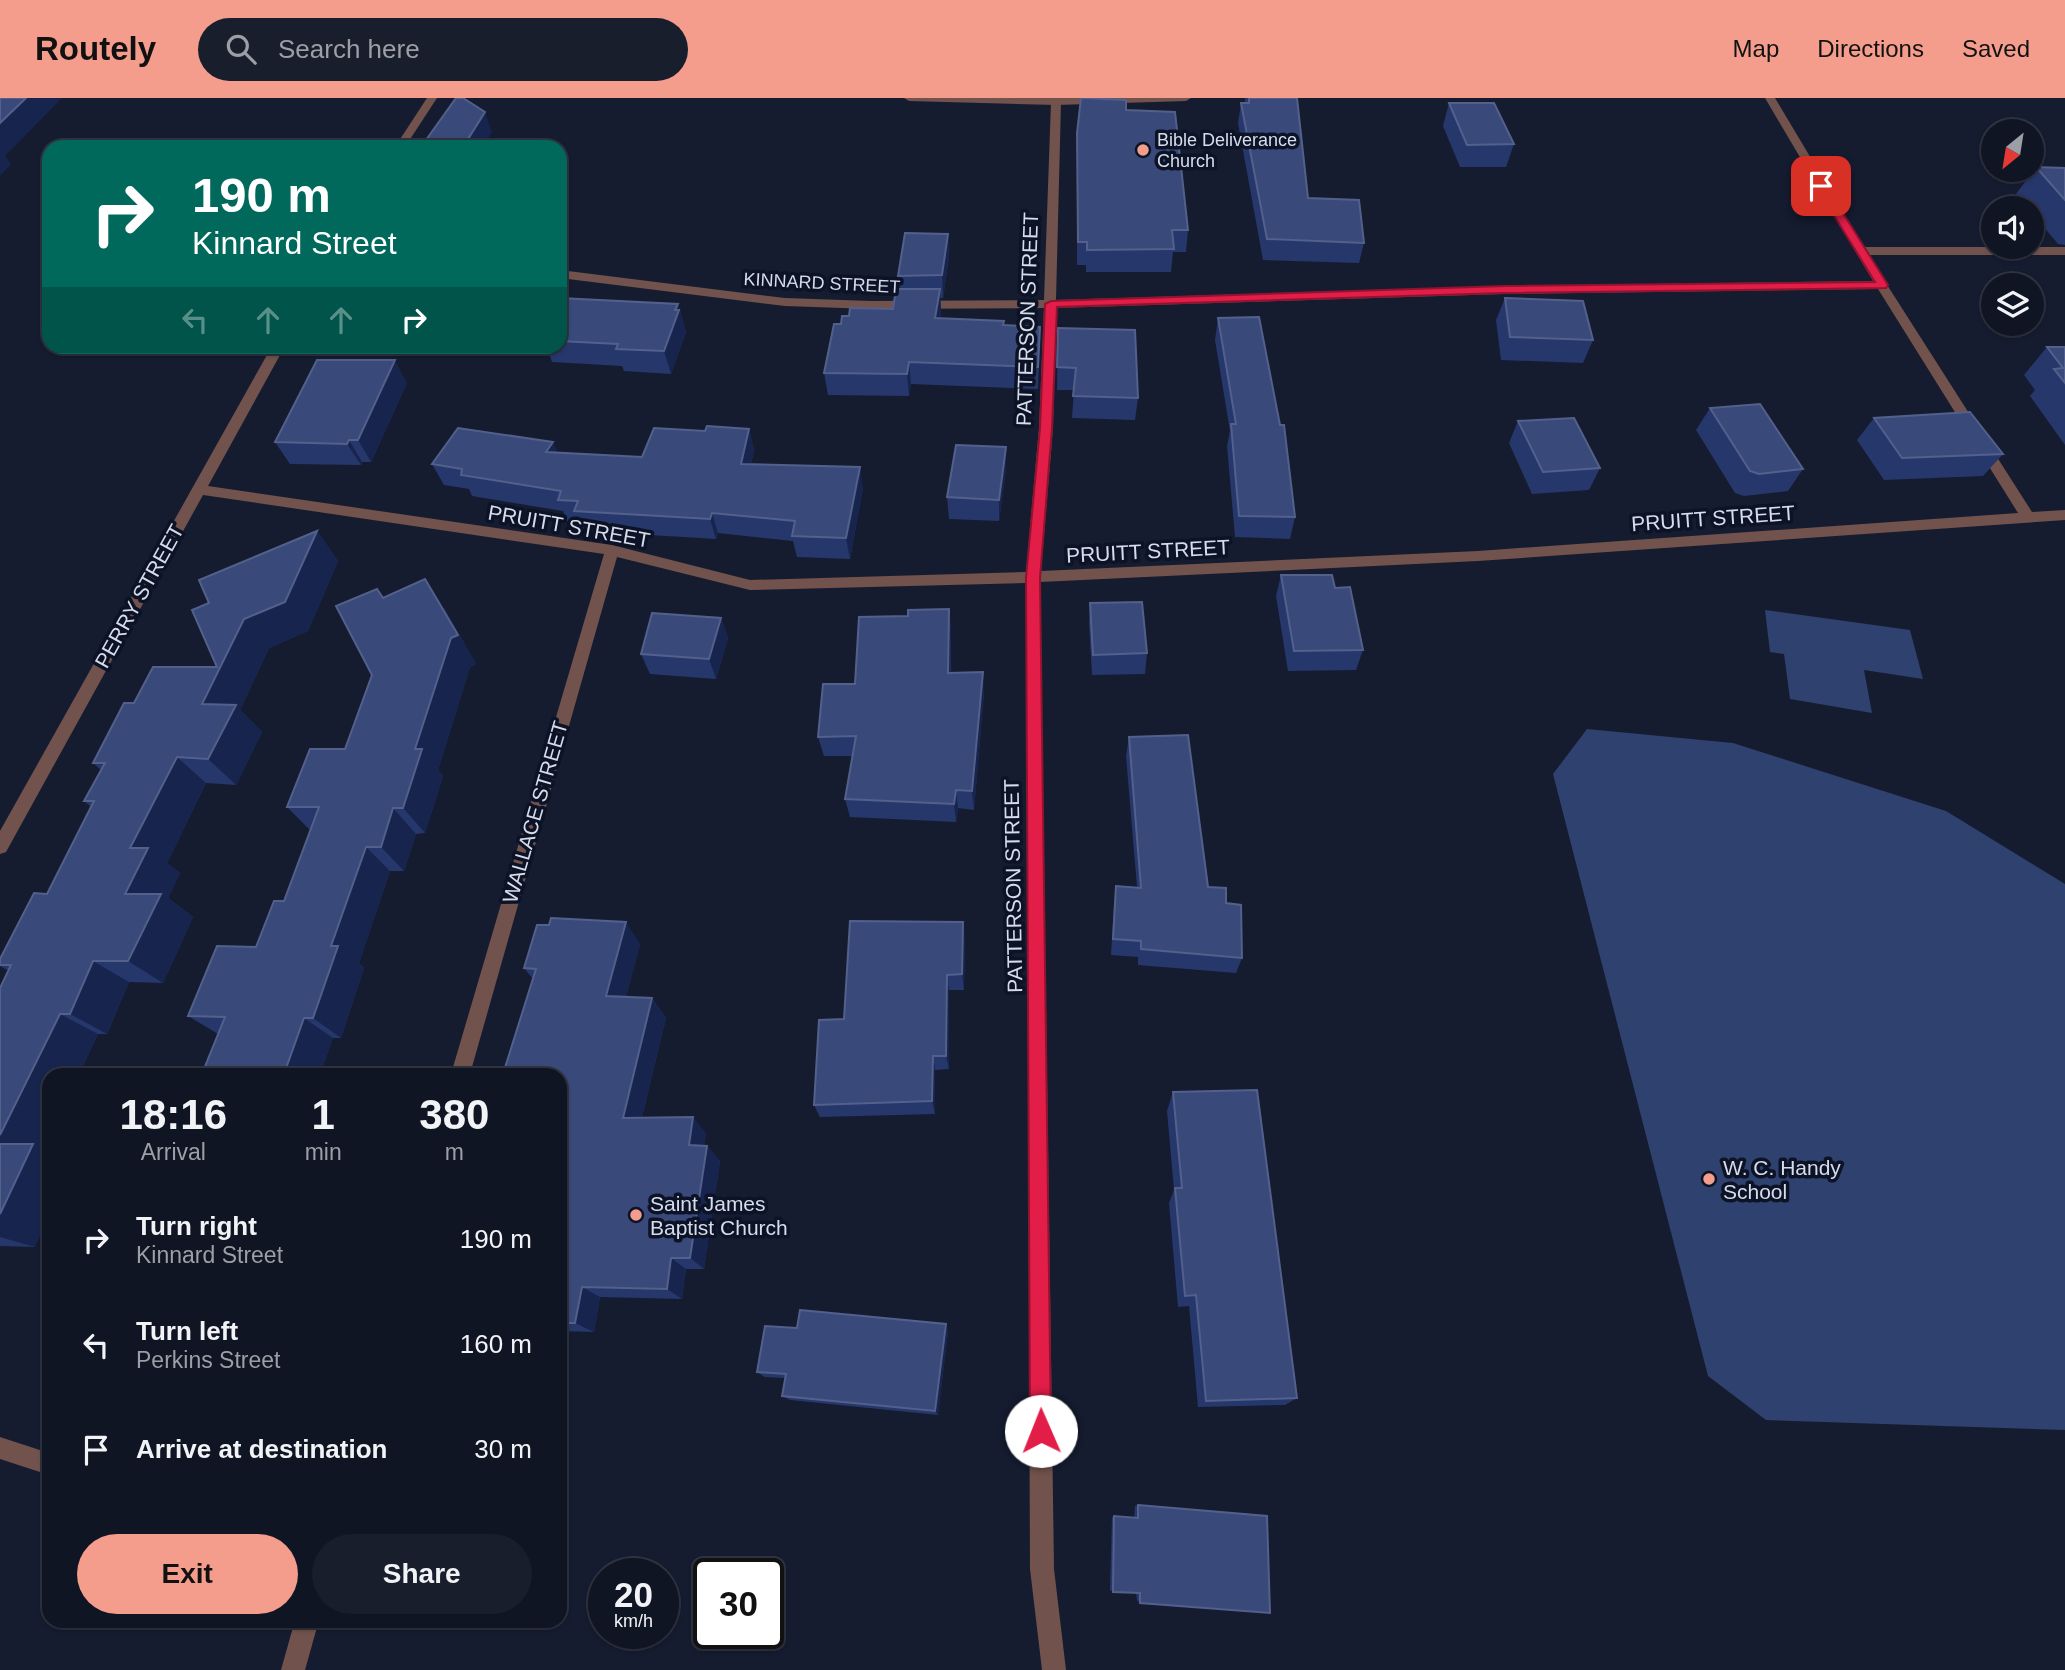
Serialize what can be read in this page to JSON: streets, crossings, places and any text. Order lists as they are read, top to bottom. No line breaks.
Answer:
{"streets":{"street":["KINNARD STREET","PATTERSON STREET","PRUITT STREET","PERRY STREET","WALLACE STREET"]},"crossings":[["KINNARD STREET","PATTERSON STREET"],["PATTERSON STREET","PRUITT STREET"],["PRUITT STREET","PERRY STREET"],["PRUITT STREET","WALLACE STREET"]],"places":["Bible Deliverance Church","W. C. Handy School","Saint James Baptist Church"],"north":"bottom left","page":{"header":"Routely","search":"Search here","nav":["Map","Directions","Saved"],"turn":["190 m","Kinnard Street"],"eta":["18:16","Arrival","1","min","380","m"],"list":[{"name":"Turn right","note":"Kinnard Street","value":"190 m"},{"name":"Turn left","note":"Perkins Street","value":"160 m"},{"name":"Arrive at destination","value":"30 m"}],"buttons":["Exit","Share"],"speed":"20 km/h","limit":"30"}}
